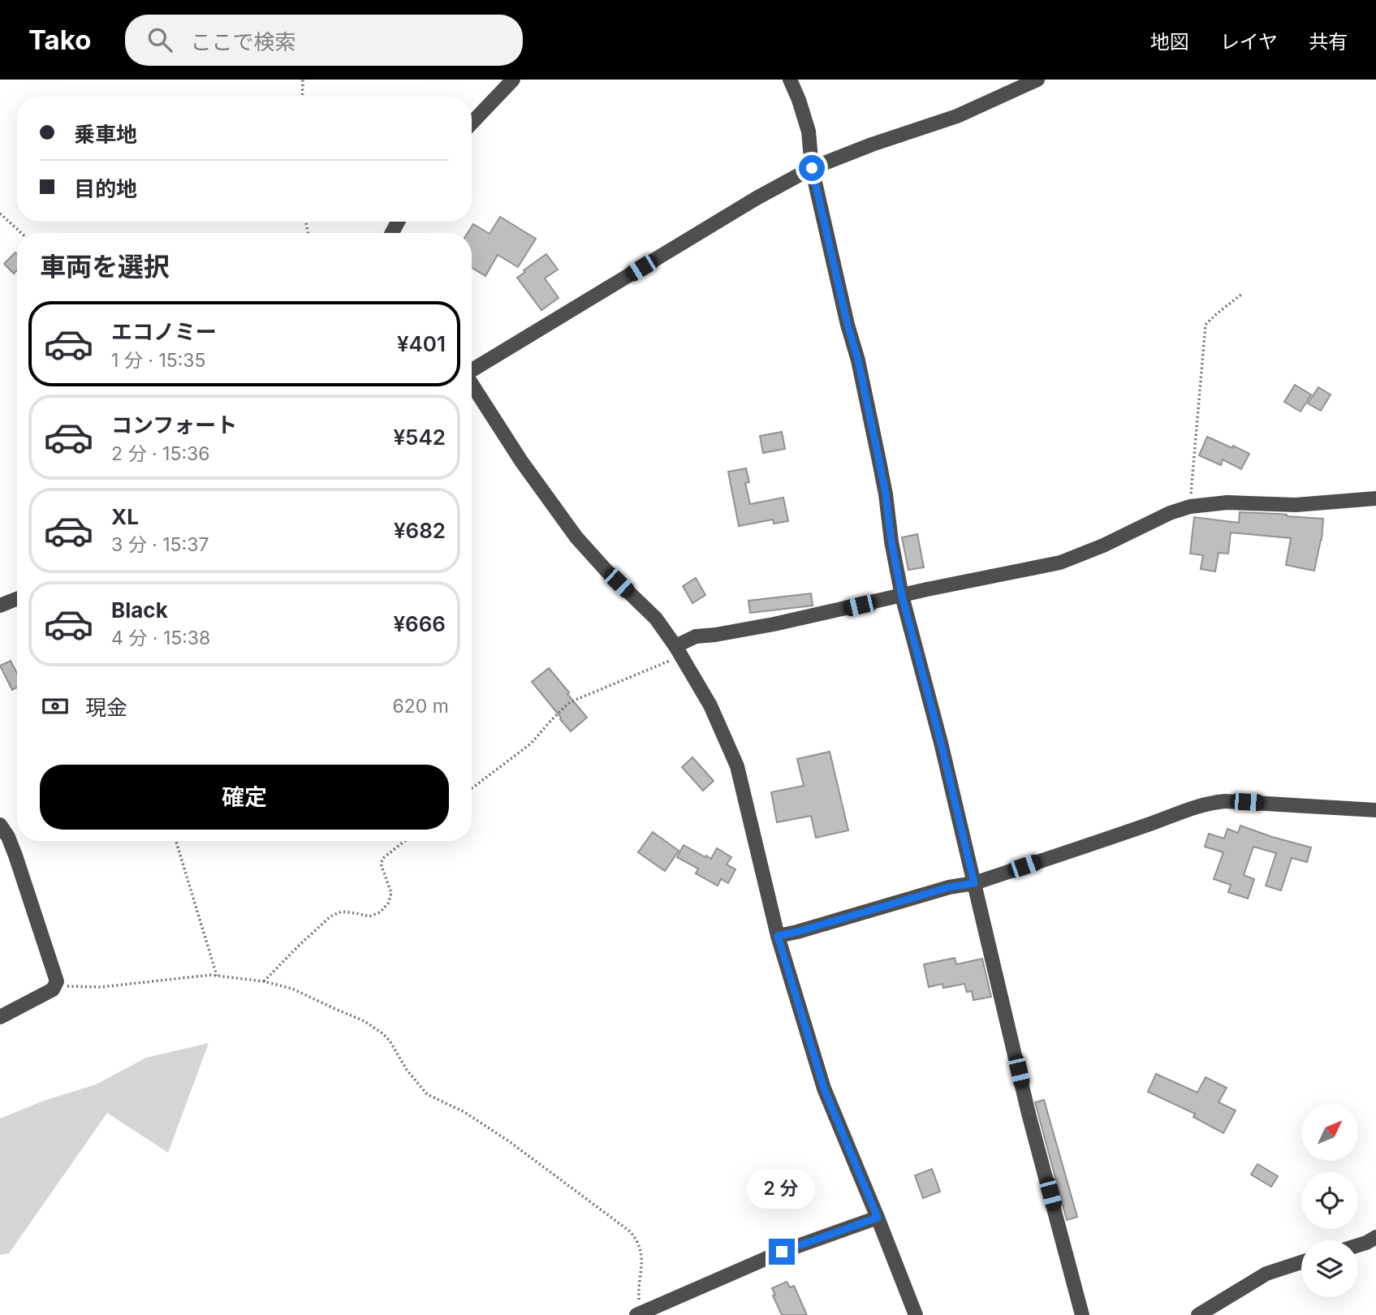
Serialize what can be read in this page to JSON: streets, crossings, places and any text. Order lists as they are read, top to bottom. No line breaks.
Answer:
{"north":"top right","page":{"header":"Tako","search":"ここで検索","nav":["地図","レイヤ","共有"],"banner":["乗車地","目的地"],"heading":"車両を選択","list":[{"name":"エコノミー","note":"1 分 · 15:35","value":"¥401"},{"name":"コンフォート","note":"2 分 · 15:36","value":"¥542"},{"name":"XL","note":"3 分 · 15:37","value":"¥682"},{"name":"Black","note":"4 分 · 15:38","value":"¥666"}],"pay":["現金","620 m"],"buttons":"確定","bubble":"2 分"}}
